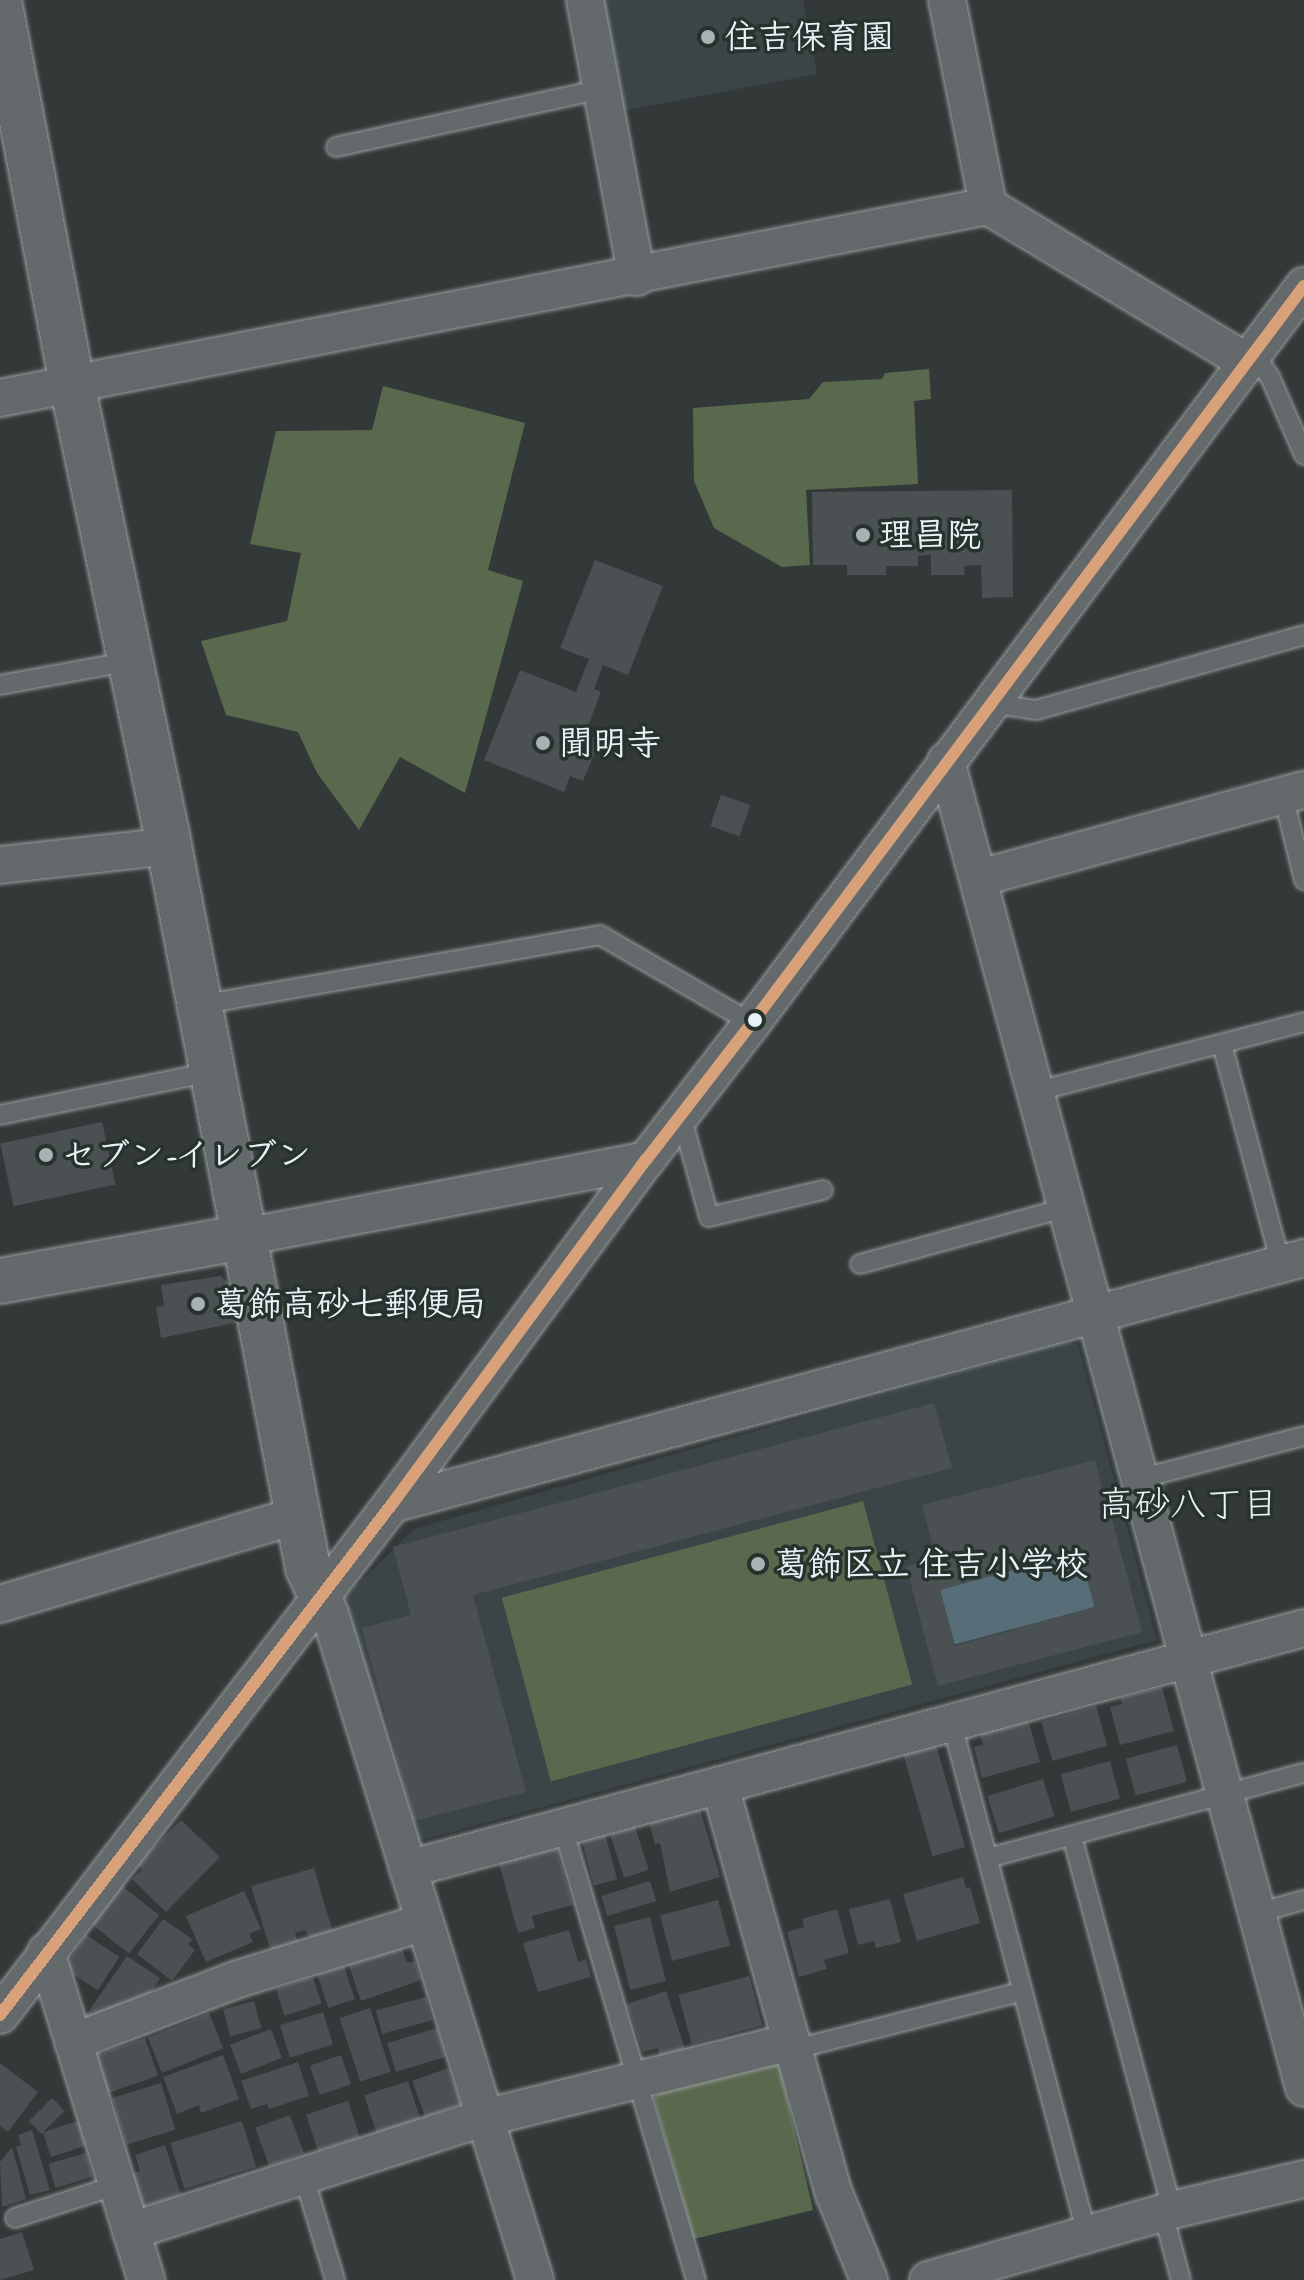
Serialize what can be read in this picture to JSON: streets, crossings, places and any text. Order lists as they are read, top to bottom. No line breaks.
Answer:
{"districts":["高砂八丁目"],"places":["住吉保育園","理昌院","聞明寺","セブン-イレブン","葛飾高砂七郵便局","葛飾区立 住吉小学校"]}
